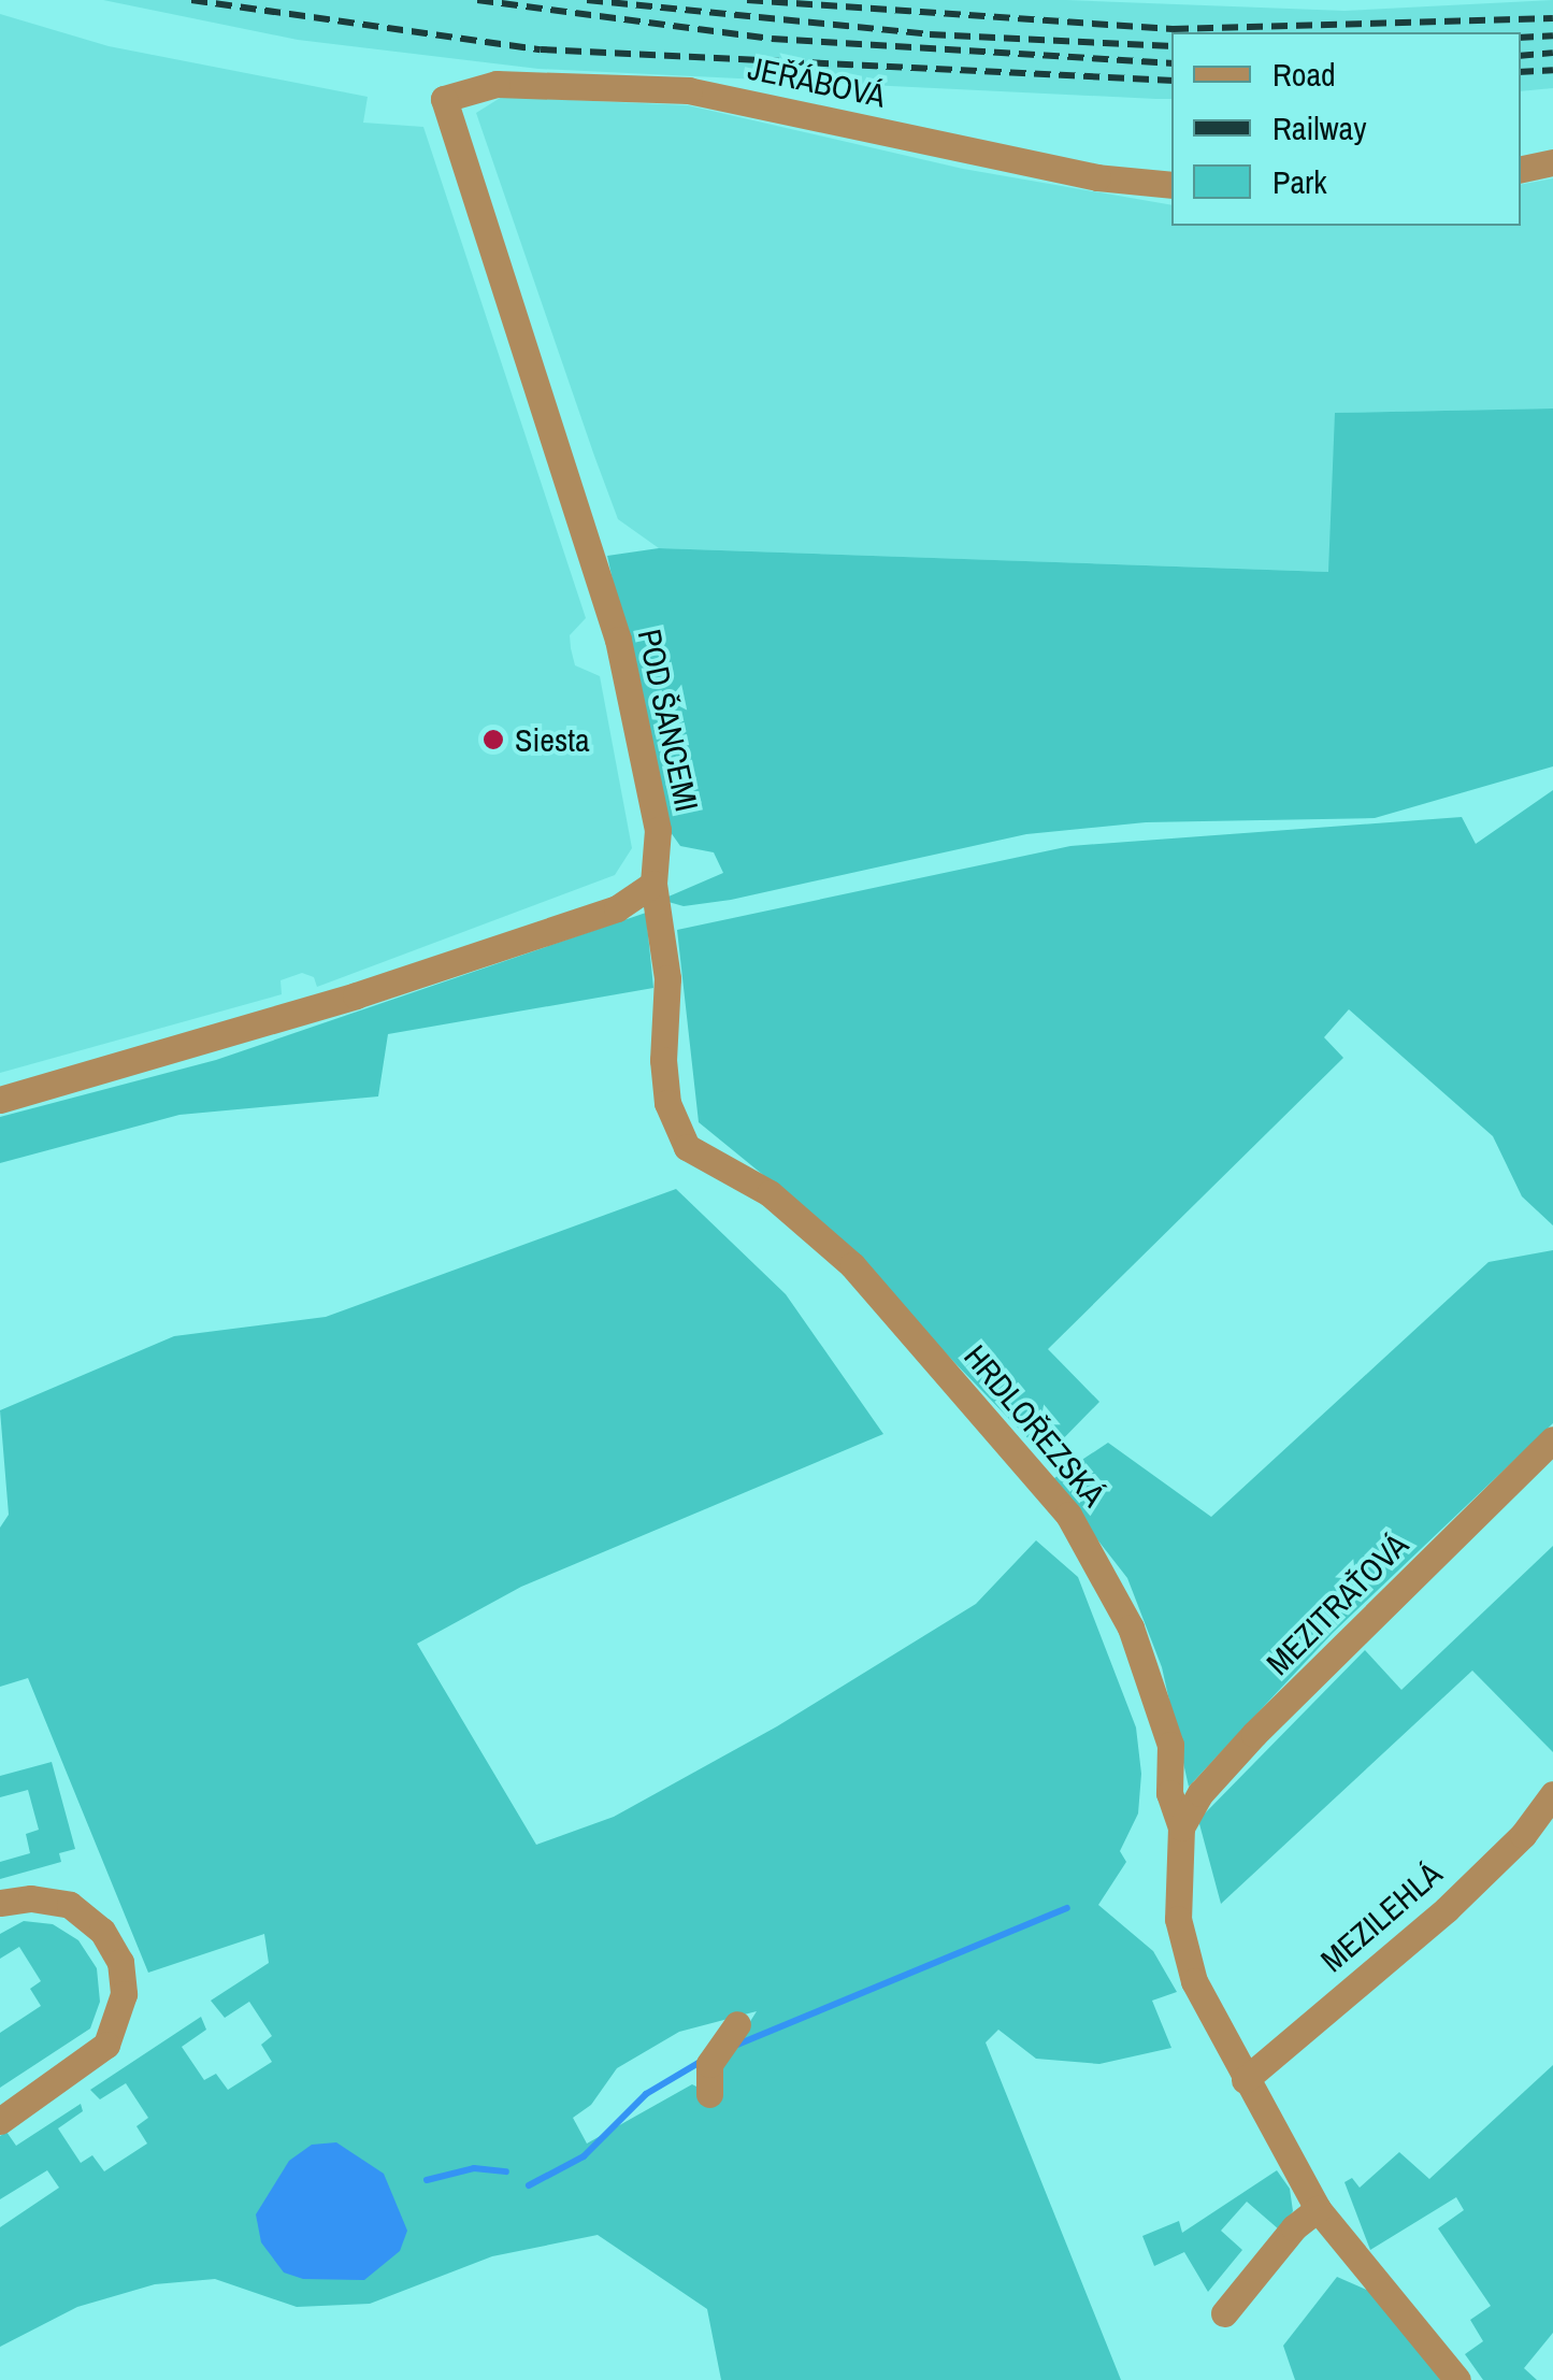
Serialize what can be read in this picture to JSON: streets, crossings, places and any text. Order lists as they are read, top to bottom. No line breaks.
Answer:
{"streets":{"street":["JEŘÁBOVÁ","POD ŠANCEMI","HRDLOŘEZSKÁ","MEZITRAŤOVÁ","MEZILEHLÁ"]},"crossings":[["JEŘÁBOVÁ","POD ŠANCEMI"],["POD ŠANCEMI","HRDLOŘEZSKÁ"],["HRDLOŘEZSKÁ","MEZITRAŤOVÁ"],["HRDLOŘEZSKÁ","MEZILEHLÁ"]],"places":["Siesta"],"legend":["Road","Railway","Park"]}
